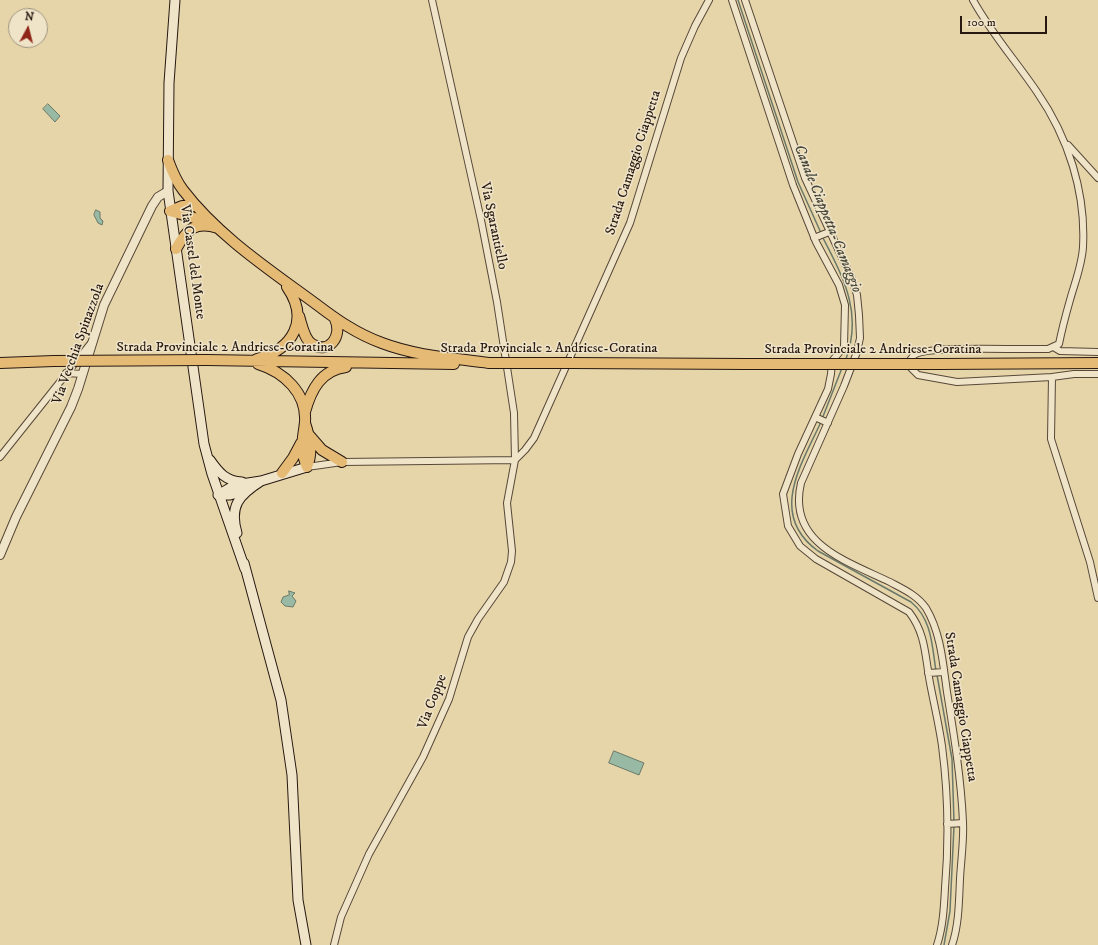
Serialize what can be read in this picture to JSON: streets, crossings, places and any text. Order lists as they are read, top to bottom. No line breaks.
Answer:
{"streets":{"main road":["Via Castel del Monte","Strada Provinciale 2 Andriese-Coratina"],"street":["Strada Camaggio Ciappetta","Via Sgarantiello","Via Vecchia Spinazzola","Via Coppe"]},"crossings":[["Strada Camaggio Ciappetta","Via Sgarantiello"],["Strada Camaggio Ciappetta","Via Coppe"],["Via Sgarantiello","Via Coppe"],["Via Castel del Monte","Via Vecchia Spinazzola"]],"water":["Canale Ciappetta-Camaggio"],"scale_bar":"100 m","north":"top"}
